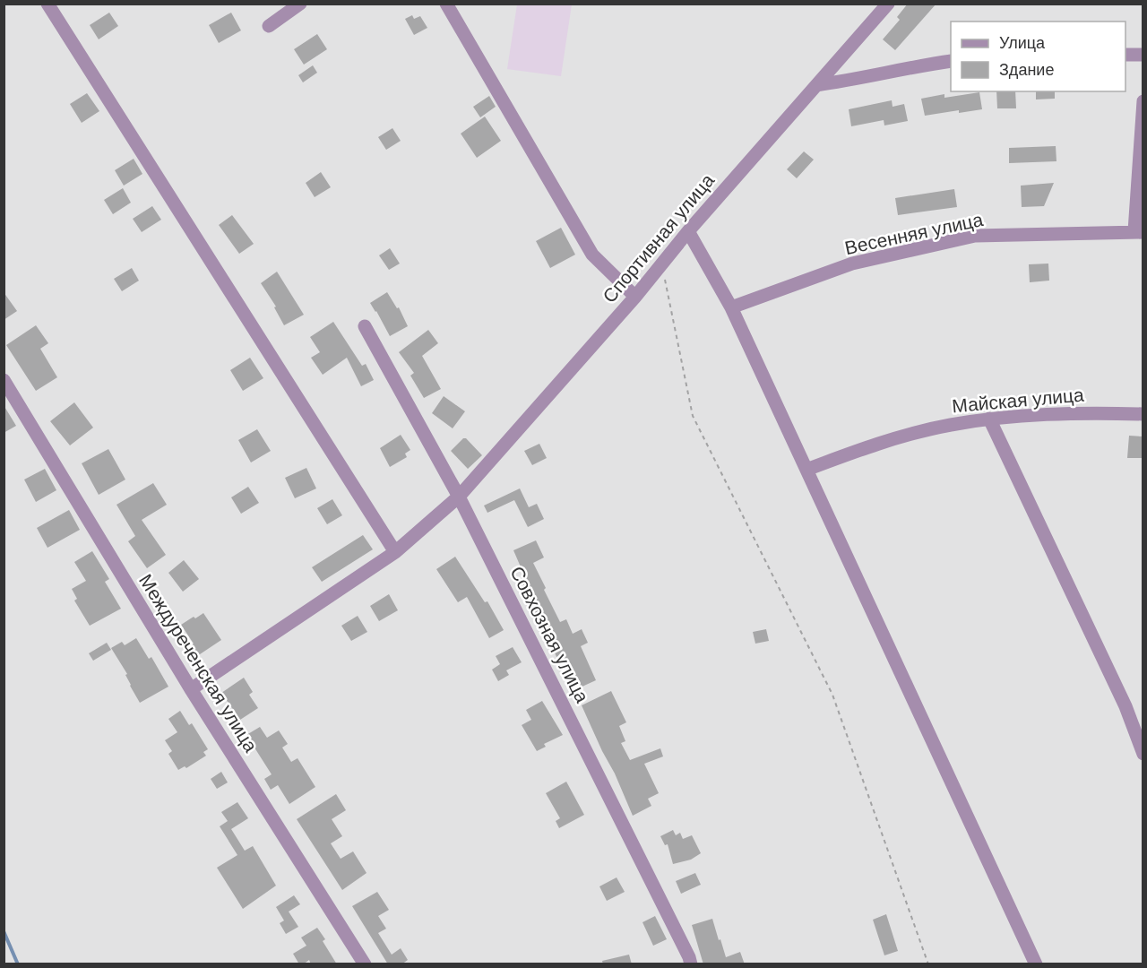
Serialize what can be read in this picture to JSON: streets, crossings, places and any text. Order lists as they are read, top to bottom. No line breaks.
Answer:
{"streets":{"street":["Весенняя улица","Спортивная улица","Майская улица","Совхозная улица","Междуреченская улица"]},"crossings":[["Спортивная улица","Совхозная улица"],["Спортивная улица","Междуреченская улица"]],"legend":["Улица","Здание"]}
